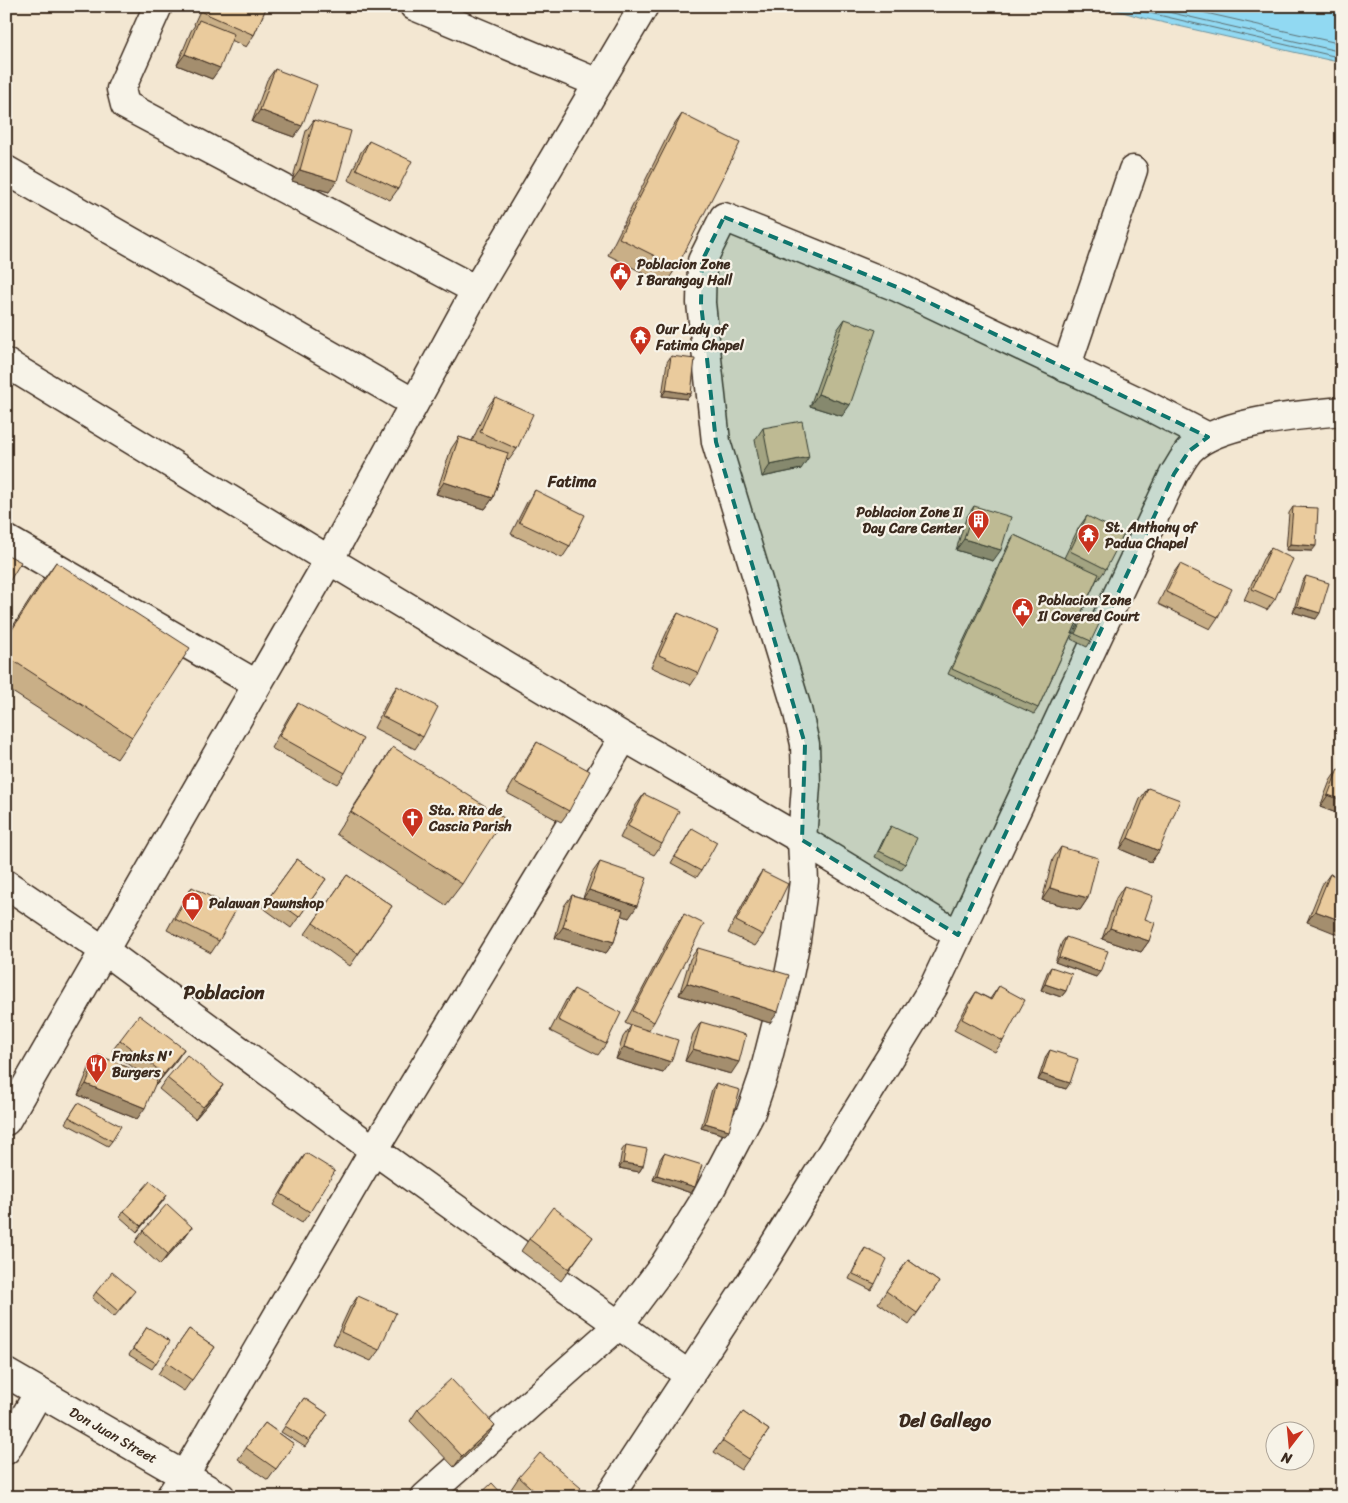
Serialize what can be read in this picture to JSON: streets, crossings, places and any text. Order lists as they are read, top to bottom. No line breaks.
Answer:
{"streets":{"street":["Don Juan Street"]},"districts":["Fatima","Poblacion","Del Gallego"],"places":{"public building":["Poblacion Zone I Barangay Hall","Poblacion Zone II Covered Court"],"temple":["Our Lady of Fatima Chapel","St. Anthony of Padua Chapel"],"building":["Poblacion Zone II Day Care Center"],"church":["Sta. Rita de Cascia Parish"],"shop":["Palawan Pawnshop"],"restaurant":["Franks N' Burgers"]},"north":"bottom"}
